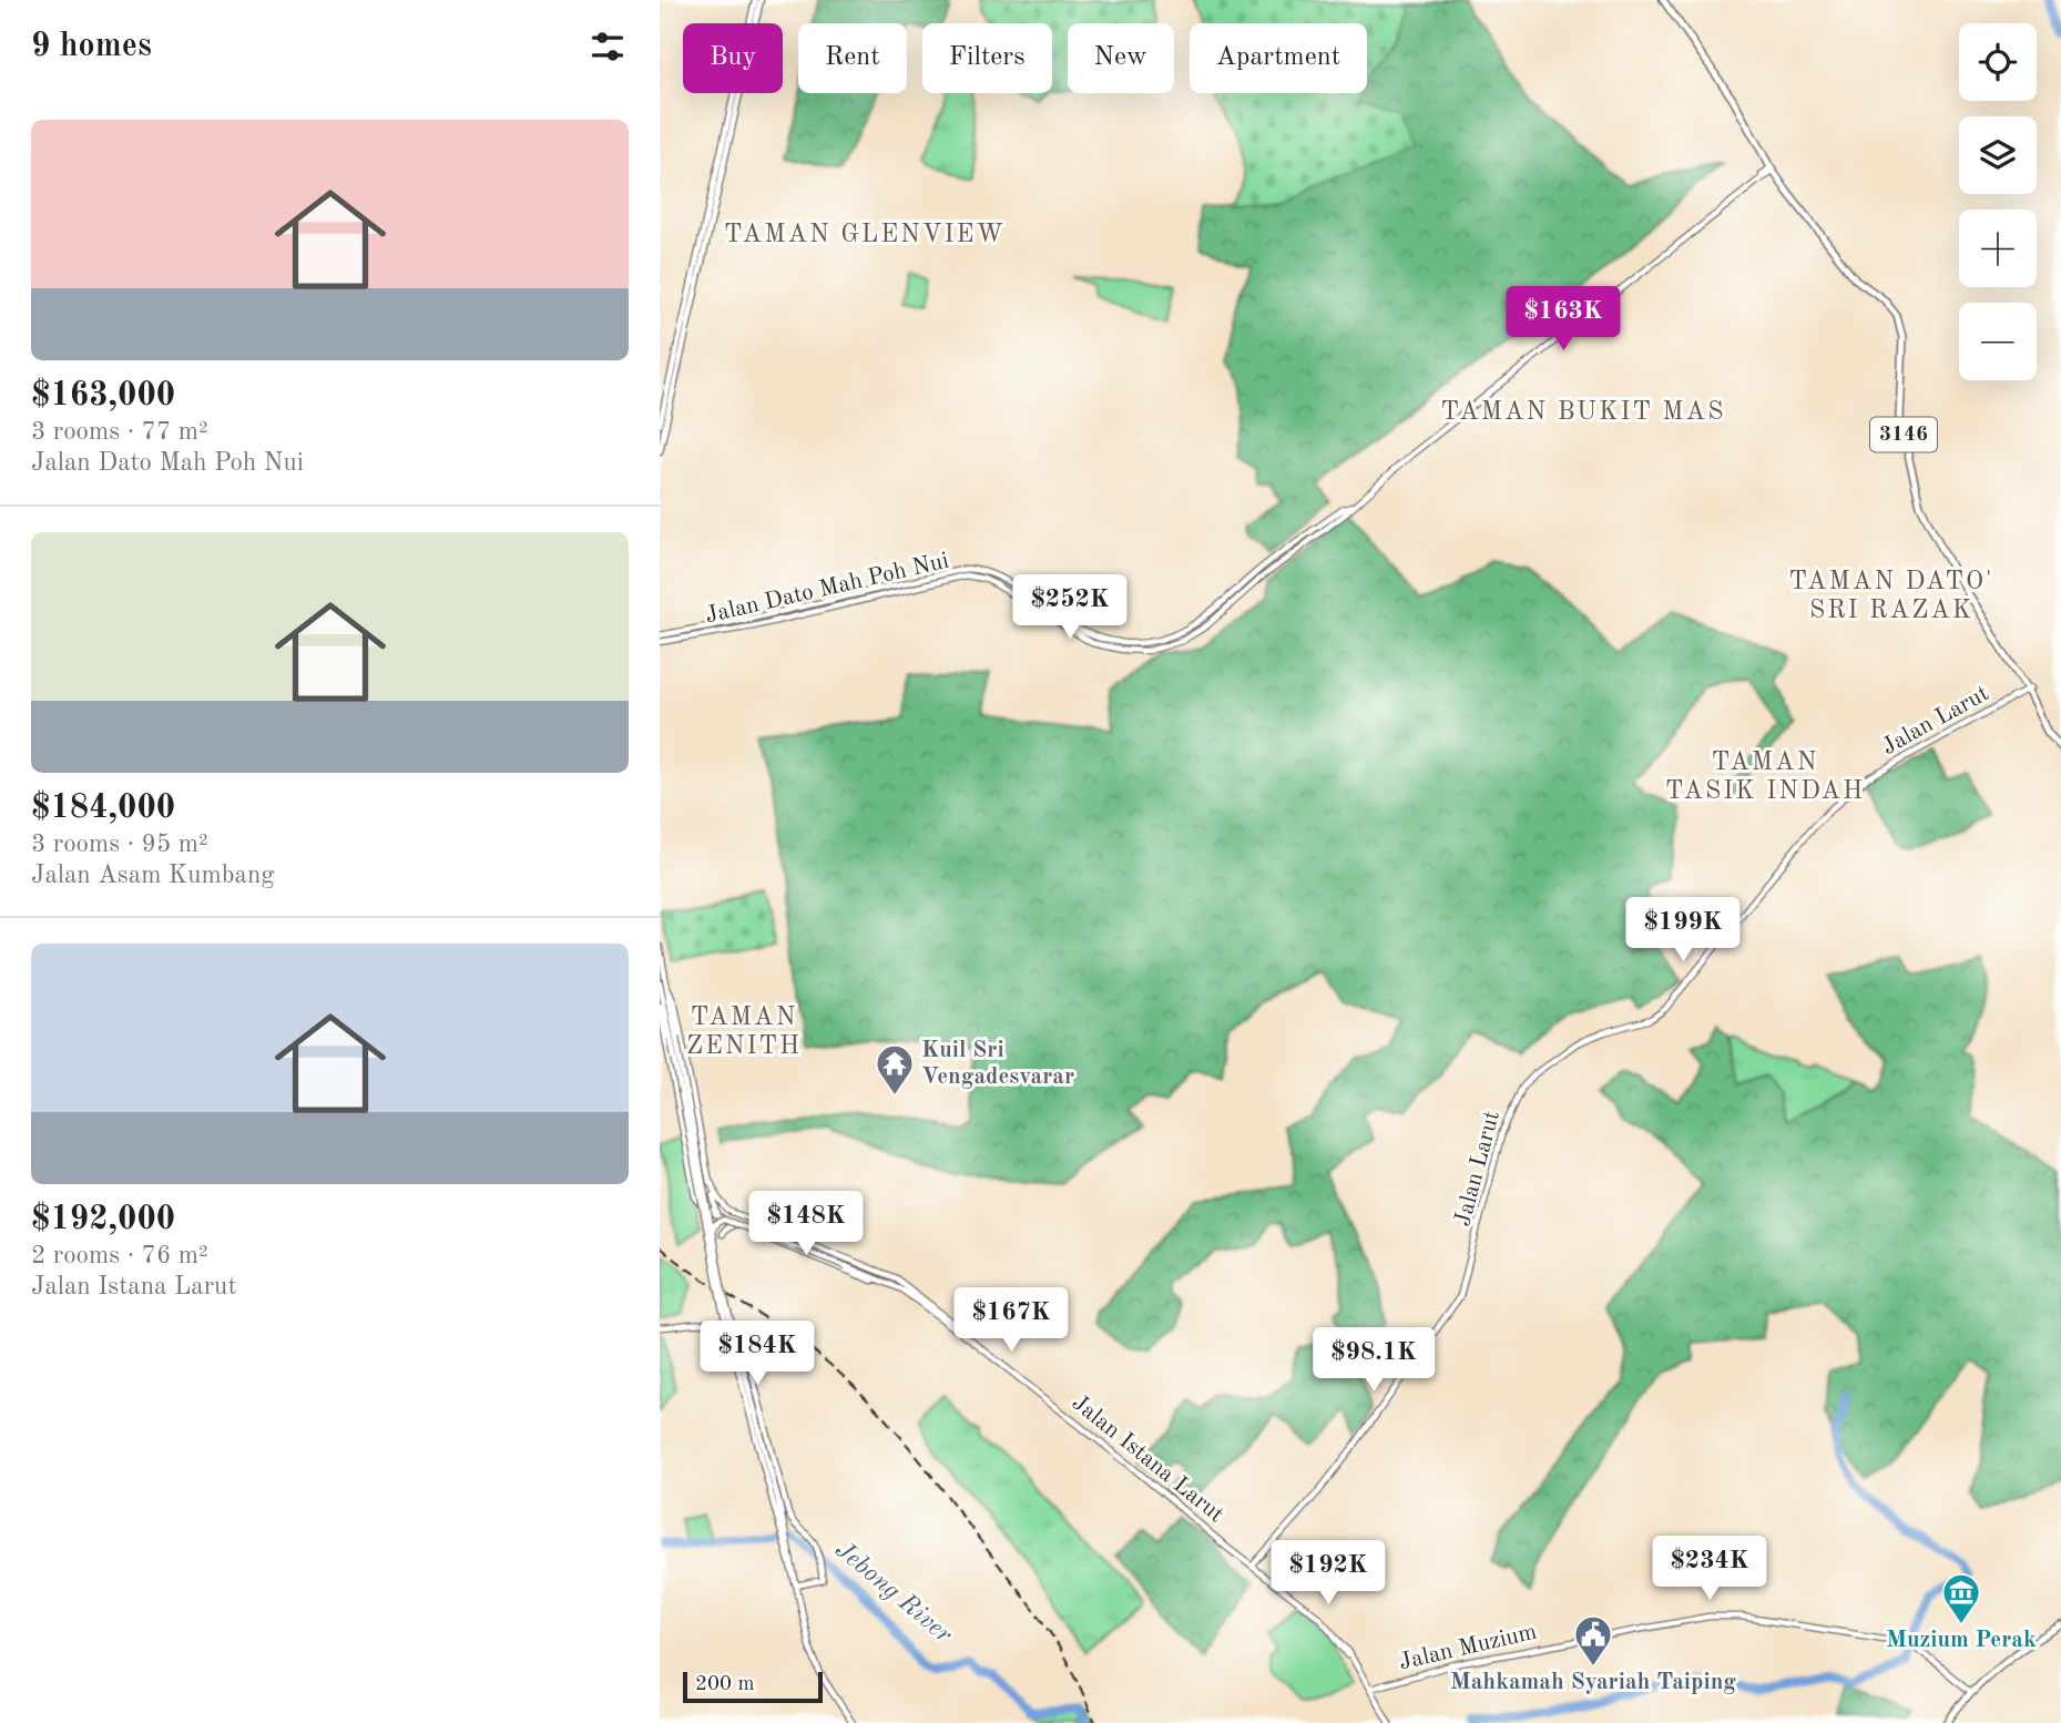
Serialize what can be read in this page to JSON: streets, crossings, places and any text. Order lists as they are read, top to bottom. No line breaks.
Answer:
{"streets":{"main road":["3146","Jalan Dato Mah Poh Nui","Jalan Larut","Jalan Istana Larut","Jalan Muzium"]},"crossings":[["3146","Jalan Dato Mah Poh Nui"],["3146","Jalan Larut"],["Jalan Larut","Jalan Istana Larut"],["Jalan Istana Larut","Jalan Muzium"]],"districts":["TAMAN GLENVIEW","TAMAN BUKIT MAS","TAMAN DATO' SRI RAZAK","TAMAN TASIK INDAH","TAMAN ZENITH"],"water":["Jebong River"],"places":{"temple":["Kuil Sri Vengadesvarar"],"museum":["Muzium Perak"],"public building":["Mahkamah Syariah Taiping"]},"scale_bar":"200 m","page":{"heading":"9 homes","map_buttons":["+","−"],"chip":["Buy","Rent","Filters","New","Apartment"],"list":[{"name":"$163,000","note":"3 rooms · 77 m² · Jalan Dato Mah Poh Nui"},{"name":"$184,000","note":"3 rooms · 95 m² · Jalan Asam Kumbang"},{"name":"$192,000","note":"2 rooms · 76 m² · Jalan Istana Larut"}],"price":["$163K","$252K","$199K","$148K","$167K","$184K","$98.1K","$234K","$192K"],"scale":"200 m"}}
